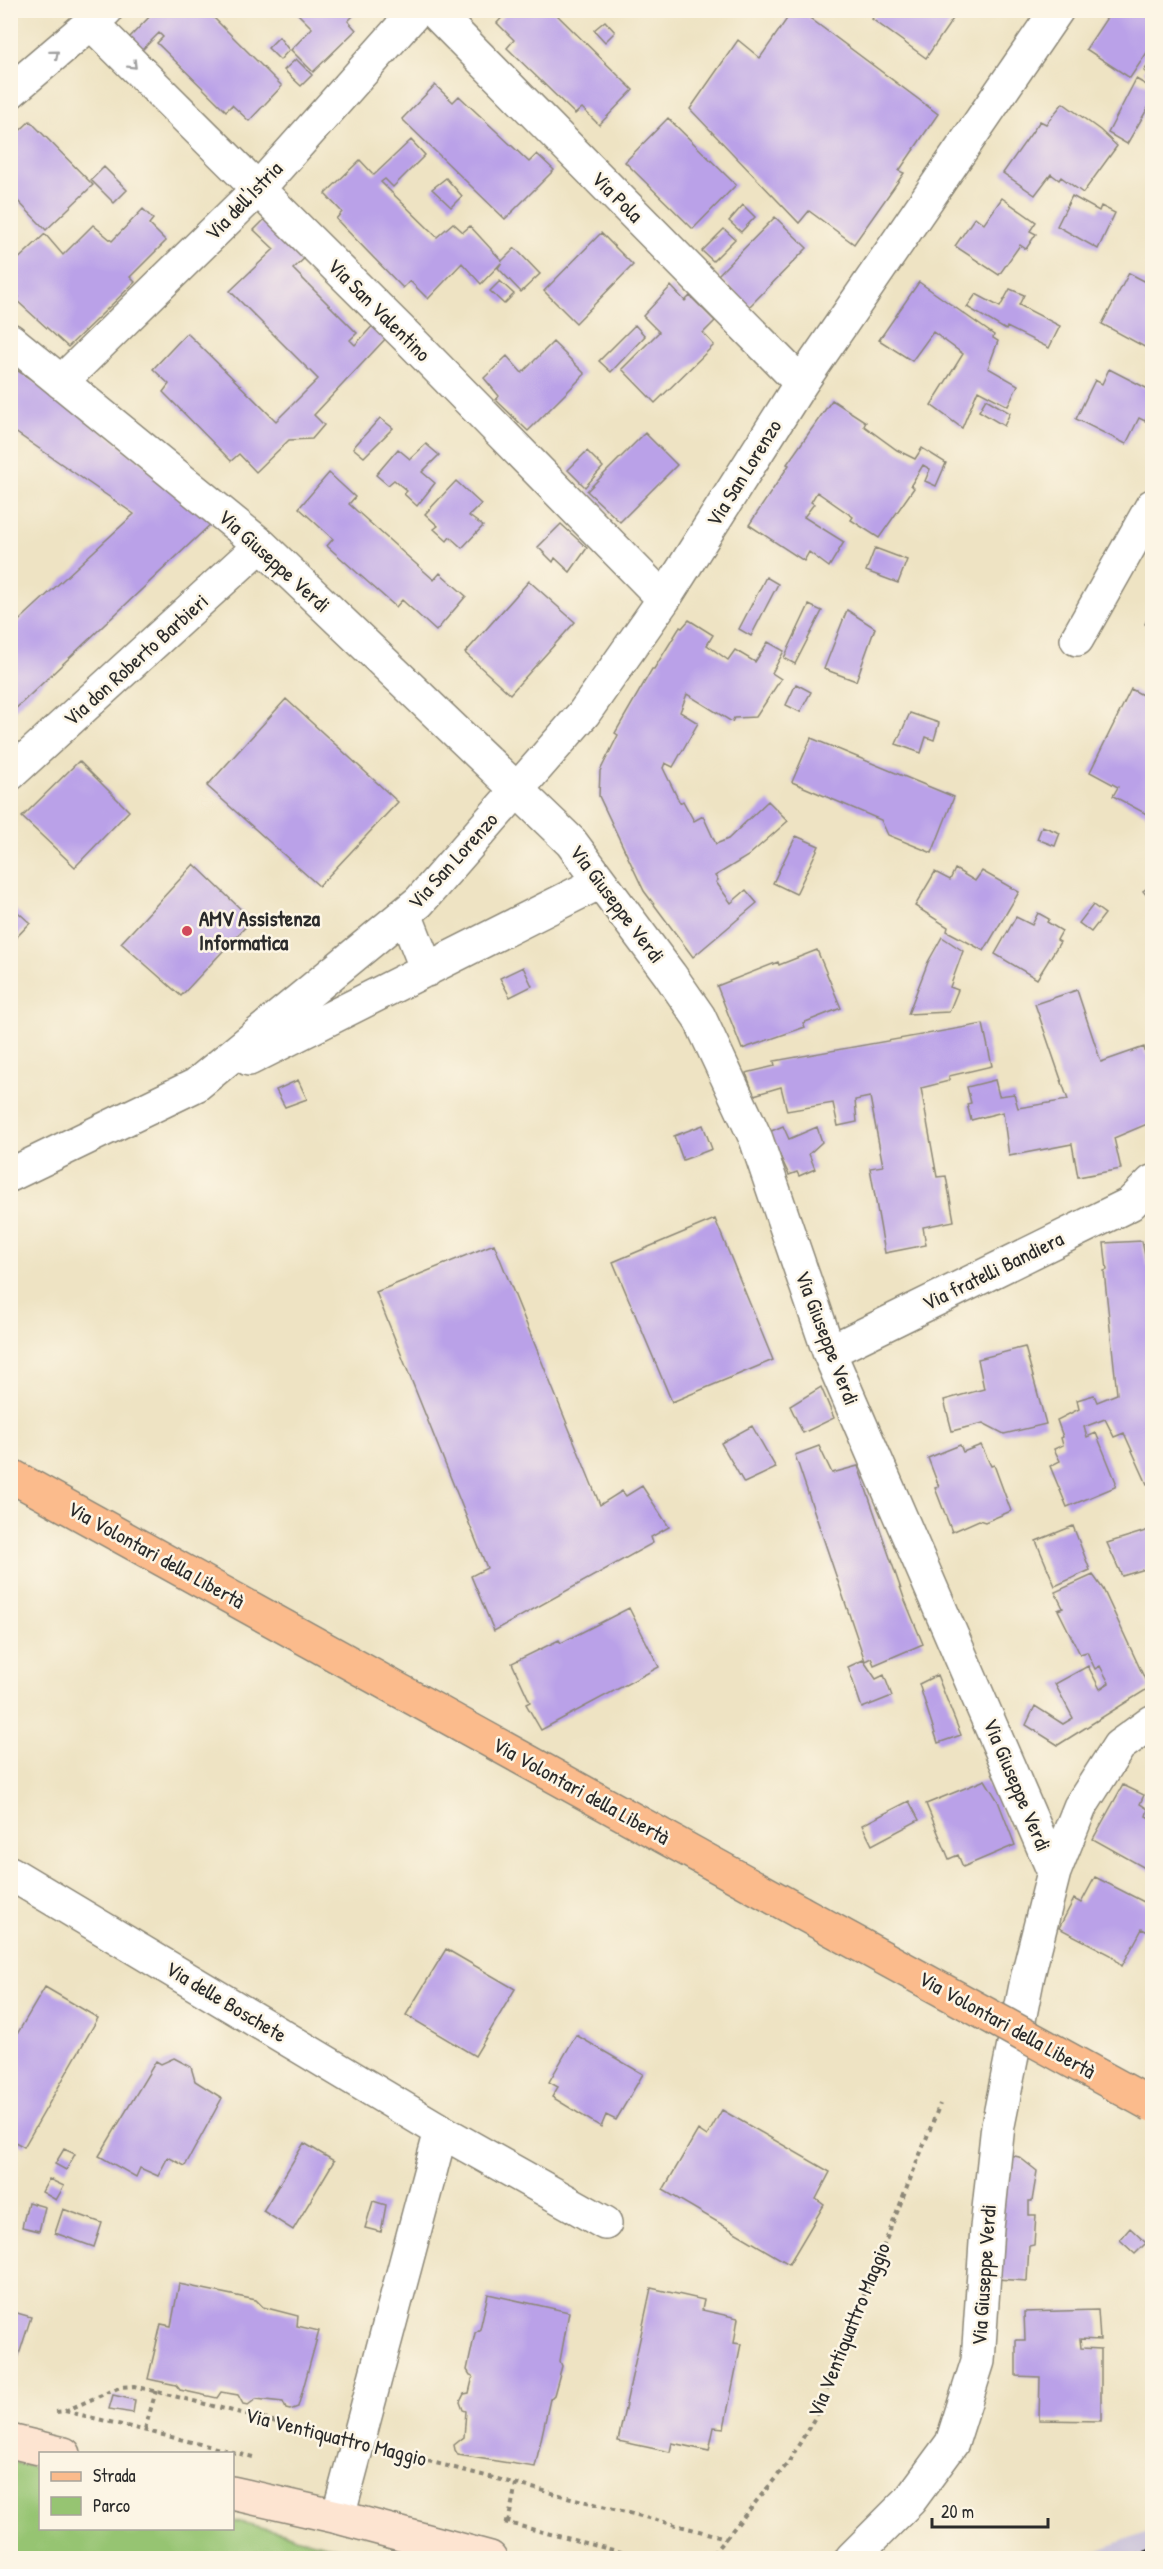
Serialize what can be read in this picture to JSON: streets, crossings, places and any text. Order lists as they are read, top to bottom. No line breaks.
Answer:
{"streets":{"main road":["Via Volontari della Libertà"],"street":["Via Pola","Via dell'Istria","Via San Valentino","Via San Lorenzo","Via Giuseppe Verdi","Via don Roberto Barbieri","Via fratelli Bandiera","Via delle Boschete"],"path":["Via Ventiquattro Maggio"]},"crossings":[["Via Pola","Via San Lorenzo"],["Via dell'Istria","Via San Valentino"],["Via dell'Istria","Via Giuseppe Verdi"],["Via San Valentino","Via San Lorenzo"],["Via San Lorenzo","Via Giuseppe Verdi"],["Via Giuseppe Verdi","Via don Roberto Barbieri"],["Via Giuseppe Verdi","Via fratelli Bandiera"]],"places":["AMV Assistenza Informatica"],"legend":["Strada","Parco"],"scale_bar":"20 m"}
